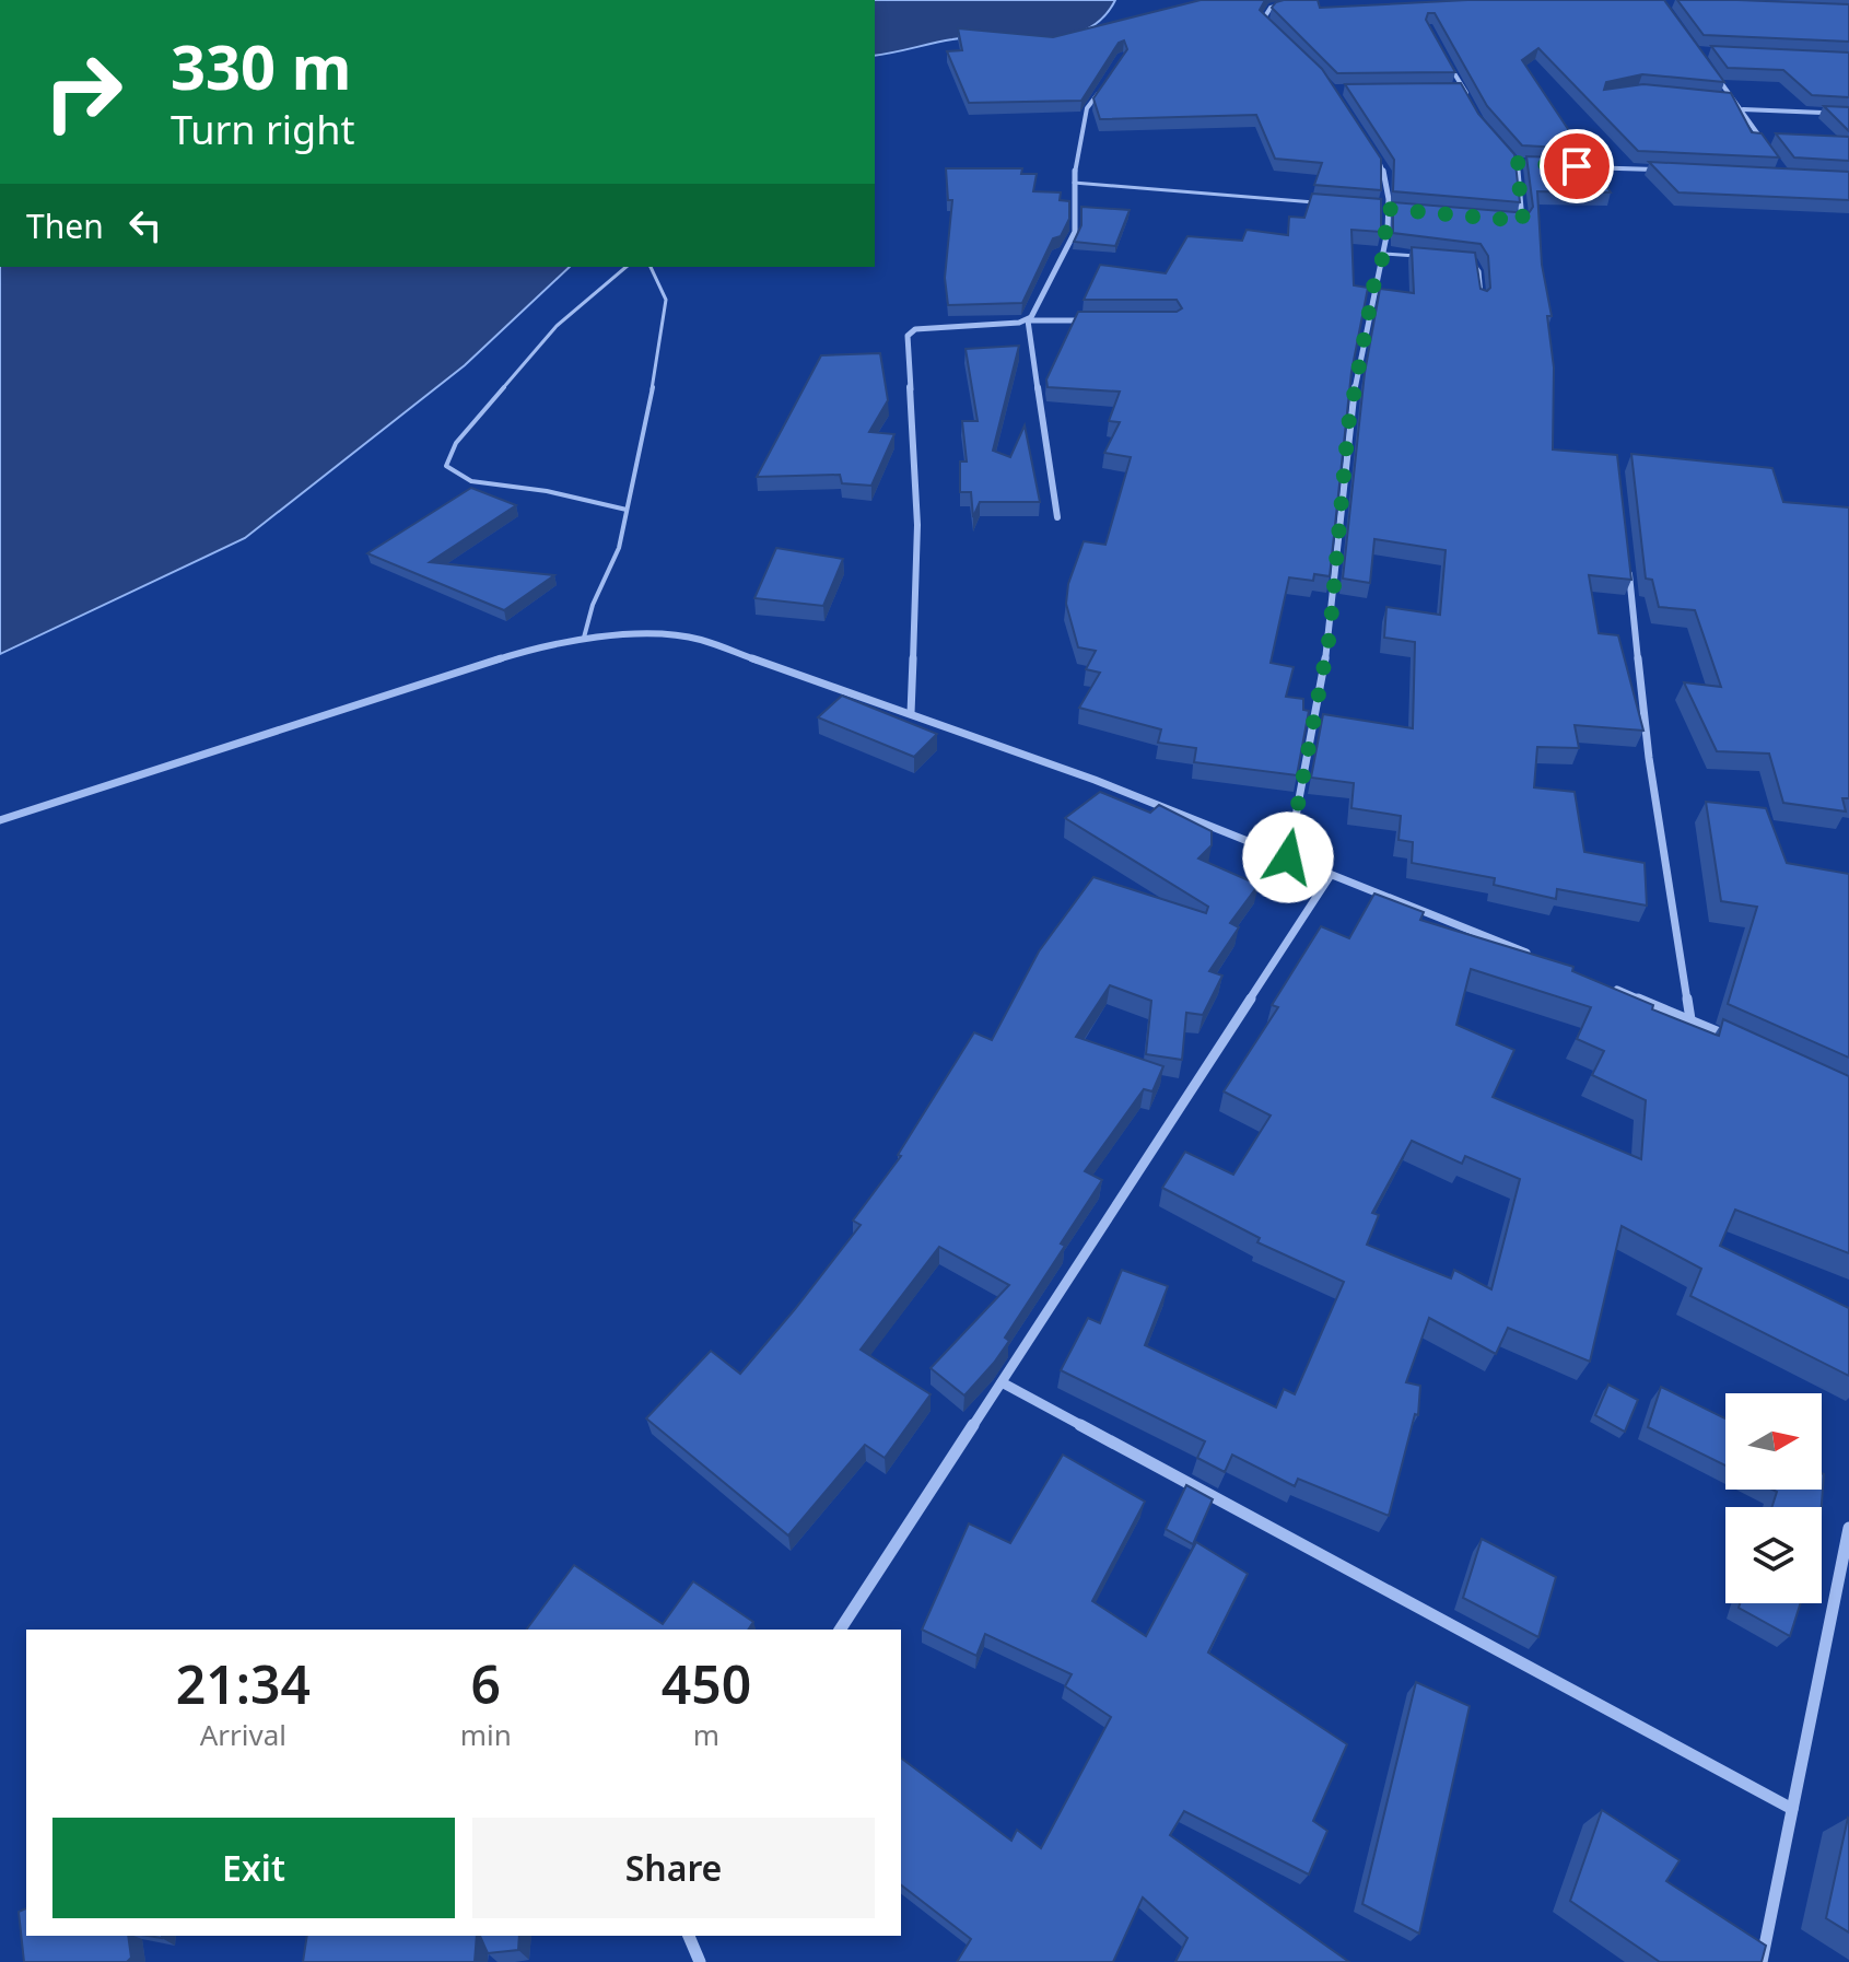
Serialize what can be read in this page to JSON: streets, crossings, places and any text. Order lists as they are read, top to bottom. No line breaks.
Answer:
{"north":"right","page":{"turn":["330 m","Turn right"],"then":"Then","eta":["21:34","Arrival","6","min","450","m"],"buttons":["Exit","Share"]}}
